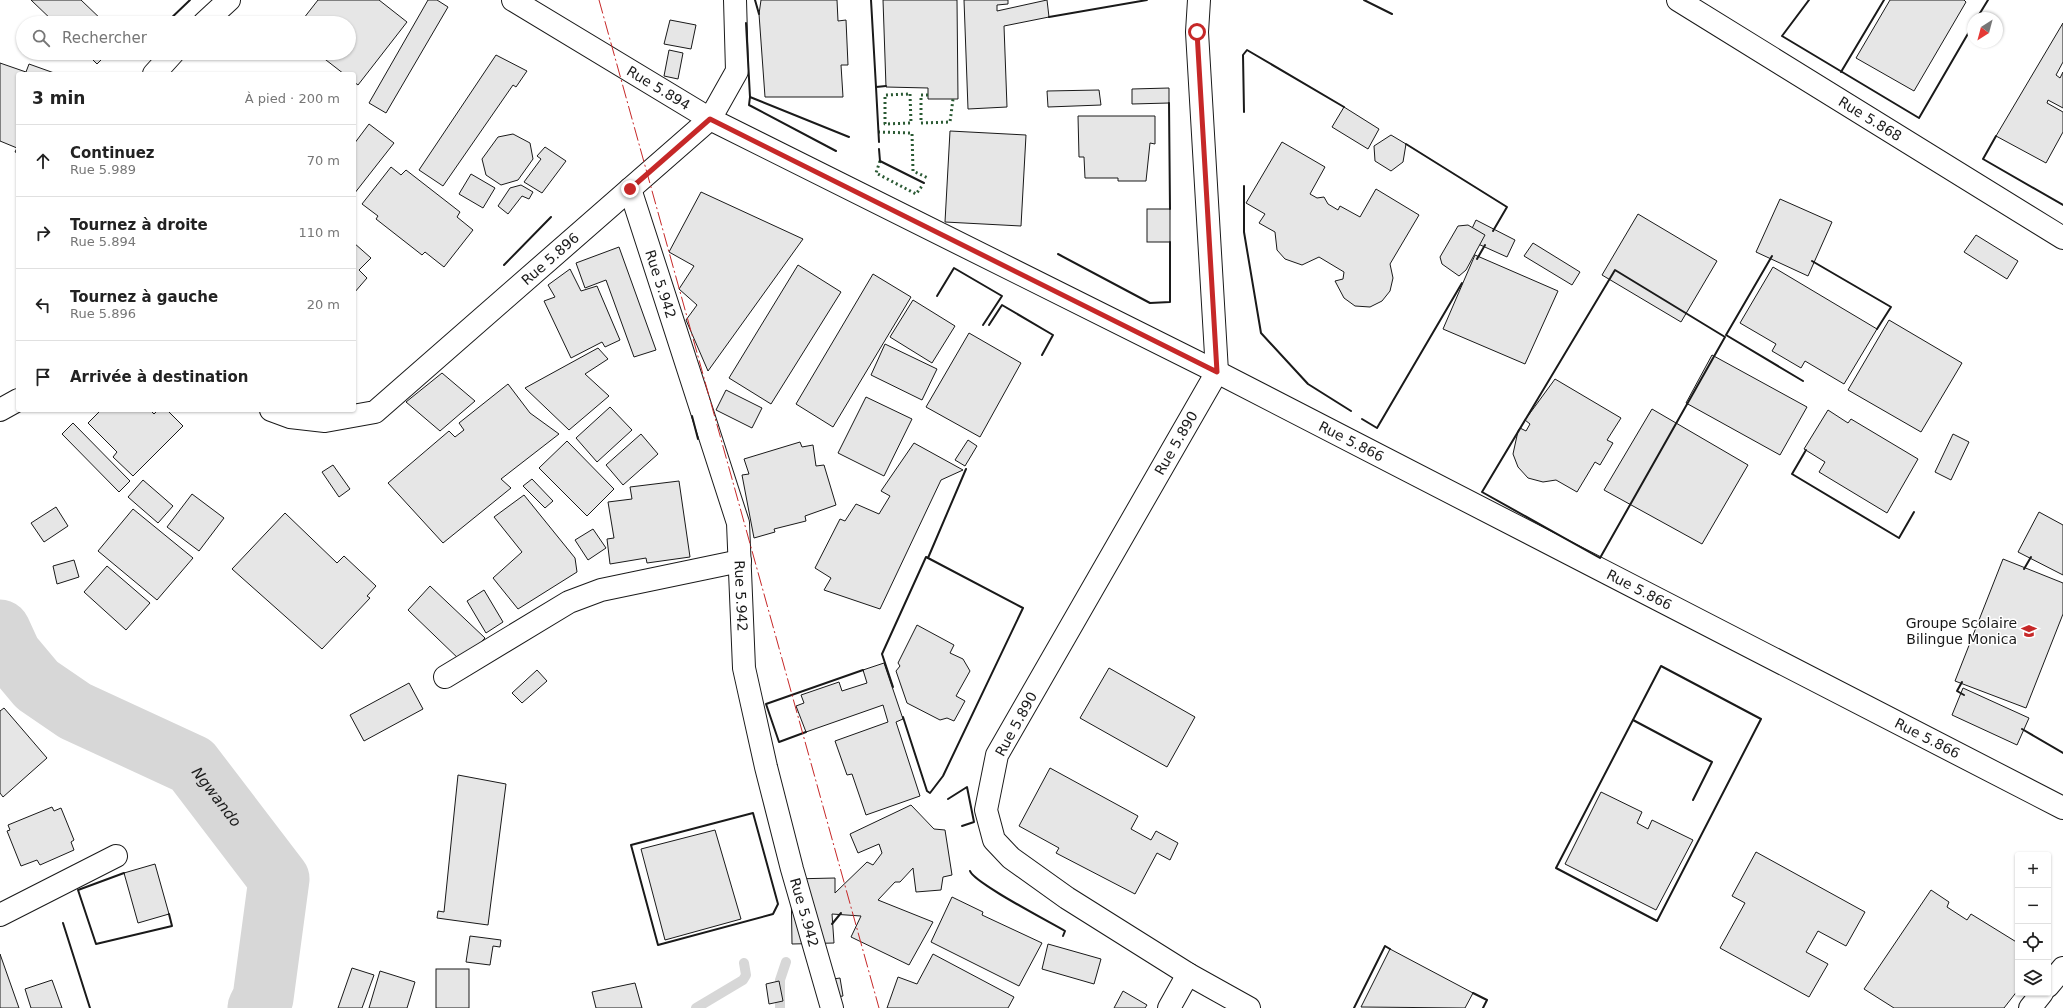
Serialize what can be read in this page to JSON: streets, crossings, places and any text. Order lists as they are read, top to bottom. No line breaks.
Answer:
{"streets":{"street":["Rue 5.894","Rue 5.868","Rue 5.896","Rue 5.942","Rue 5.866","Rue 5.890"]},"crossings":[["Rue 5.894","Rue 5.896"],["Rue 5.894","Rue 5.866"],["Rue 5.894","Rue 5.890"],["Rue 5.896","Rue 5.942"],["Rue 5.866","Rue 5.890"]],"water":["Ngwando"],"places":{"school or university":["Groupe Scolaire Bilingue Monica"]},"north":"bottom left","page":{"search":"Rechercher","heading":["3 min","À pied · 200 m"],"list":[["Continuez","Rue 5.989","70 m"],["Tournez à droite","Rue 5.894","110 m"],["Tournez à gauche","Rue 5.896","20 m"],"Arrivée à destination"],"map_buttons":["+","−"]}}
